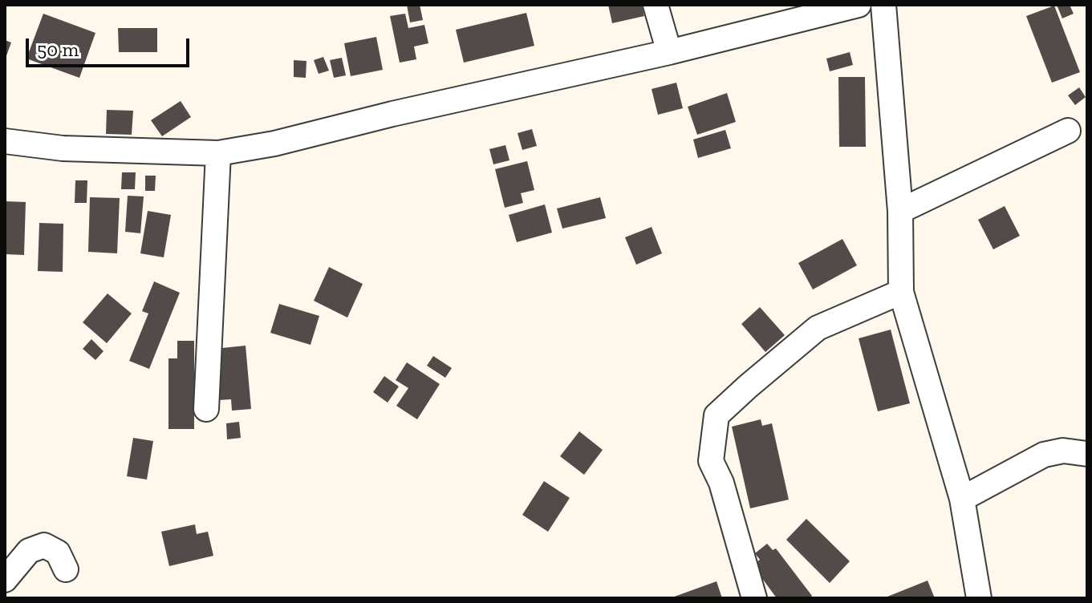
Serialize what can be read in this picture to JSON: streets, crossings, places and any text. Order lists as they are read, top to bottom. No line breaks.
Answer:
{"scale_bar":"50 m"}
